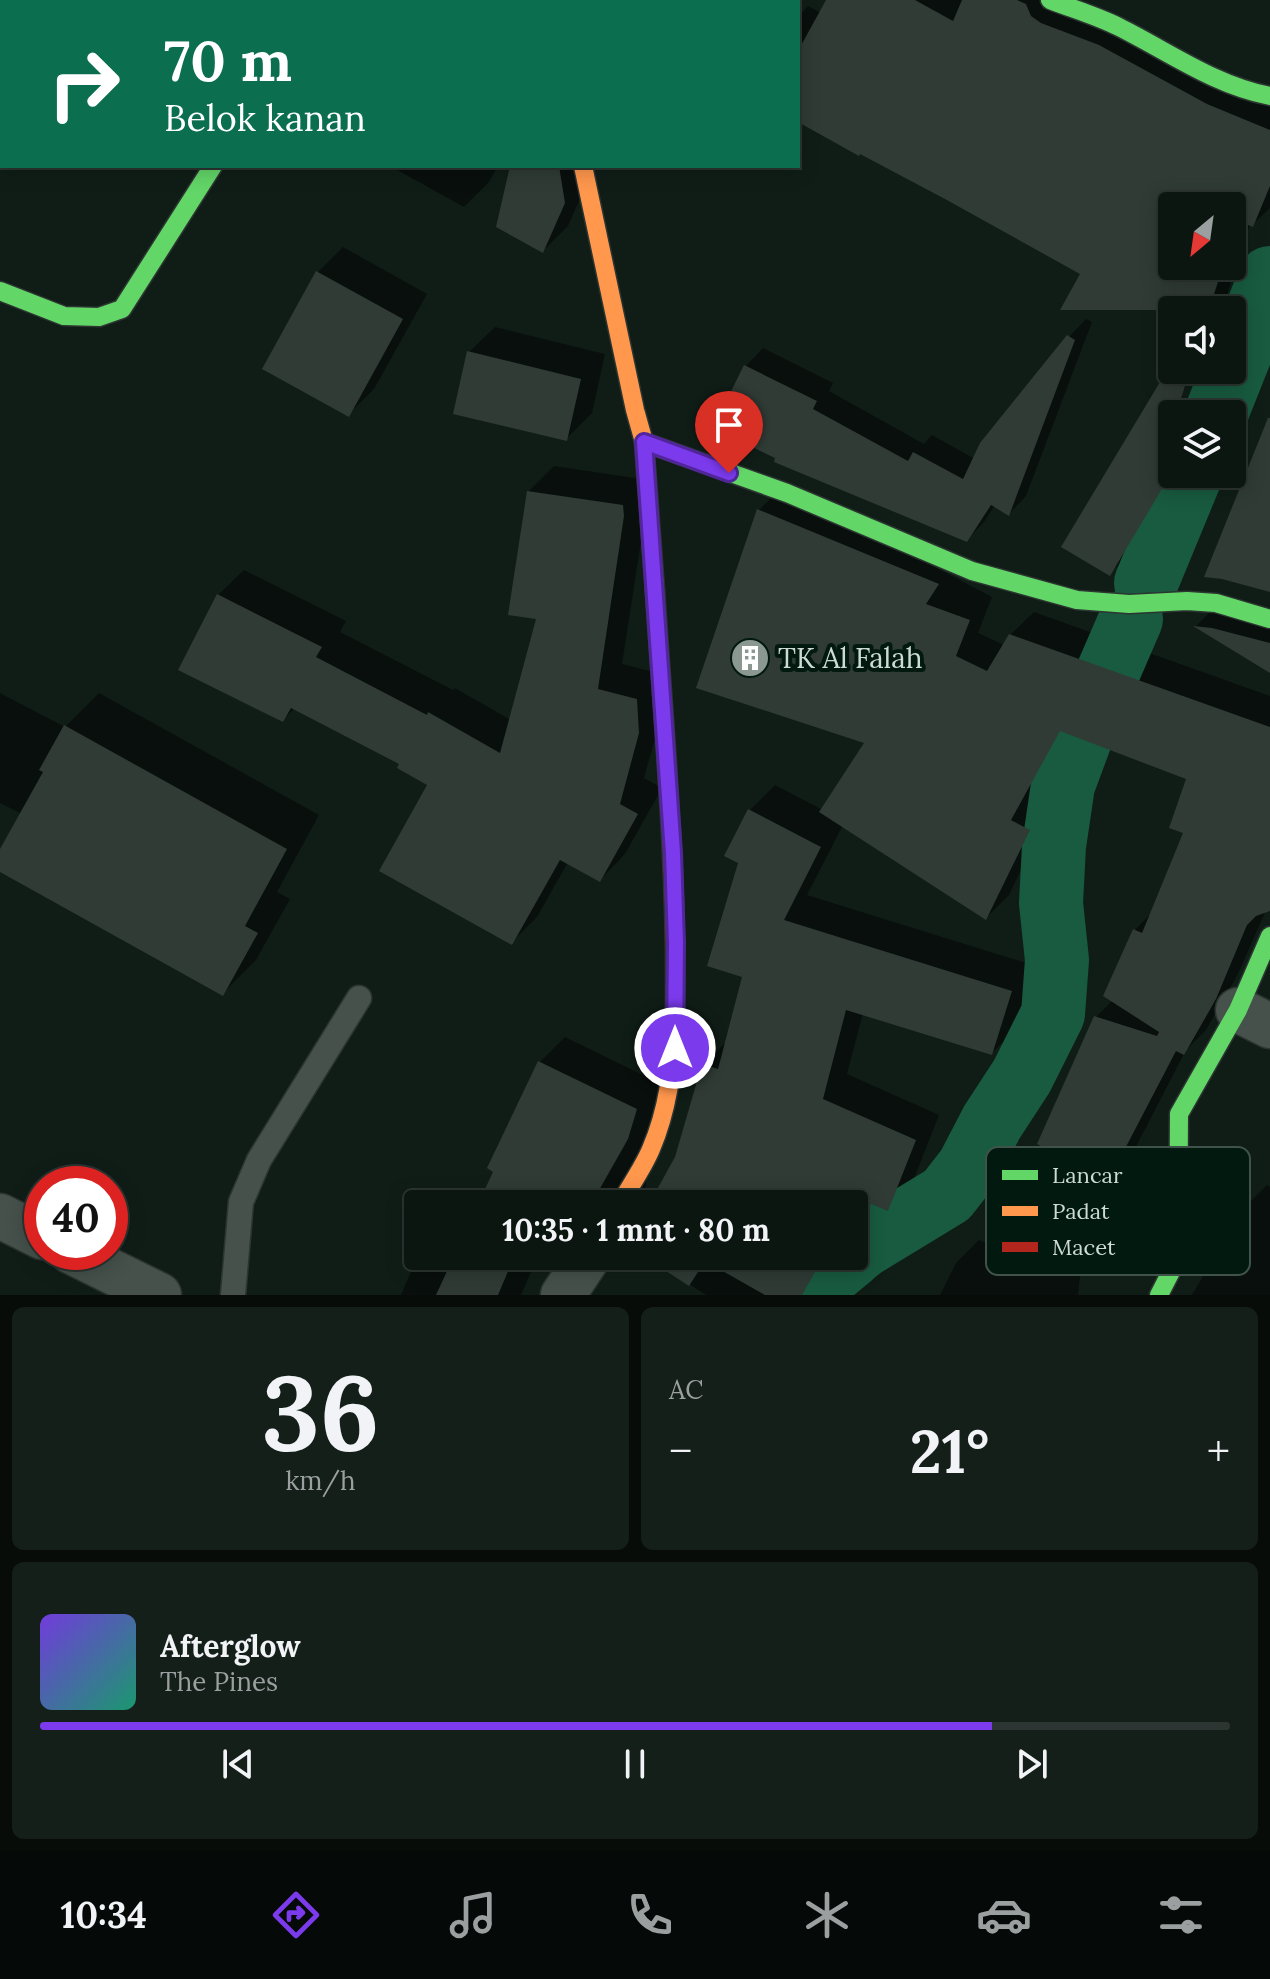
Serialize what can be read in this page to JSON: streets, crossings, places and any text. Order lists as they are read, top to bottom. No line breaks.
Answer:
{"places":{"building":["TK Al Falah"]},"legend":["Lancar","Padat","Macet"],"north":"bottom left","page":{"turn":["70 m","Belok kanan"],"limit":"40","trip":"10:35 · 1 mnt · 80 m","tile":[["36","km/h"],"AC"],"heat":["−","21°","+"],"song":["Afterglow","The Pines"],"tabs":"10:34"}}
